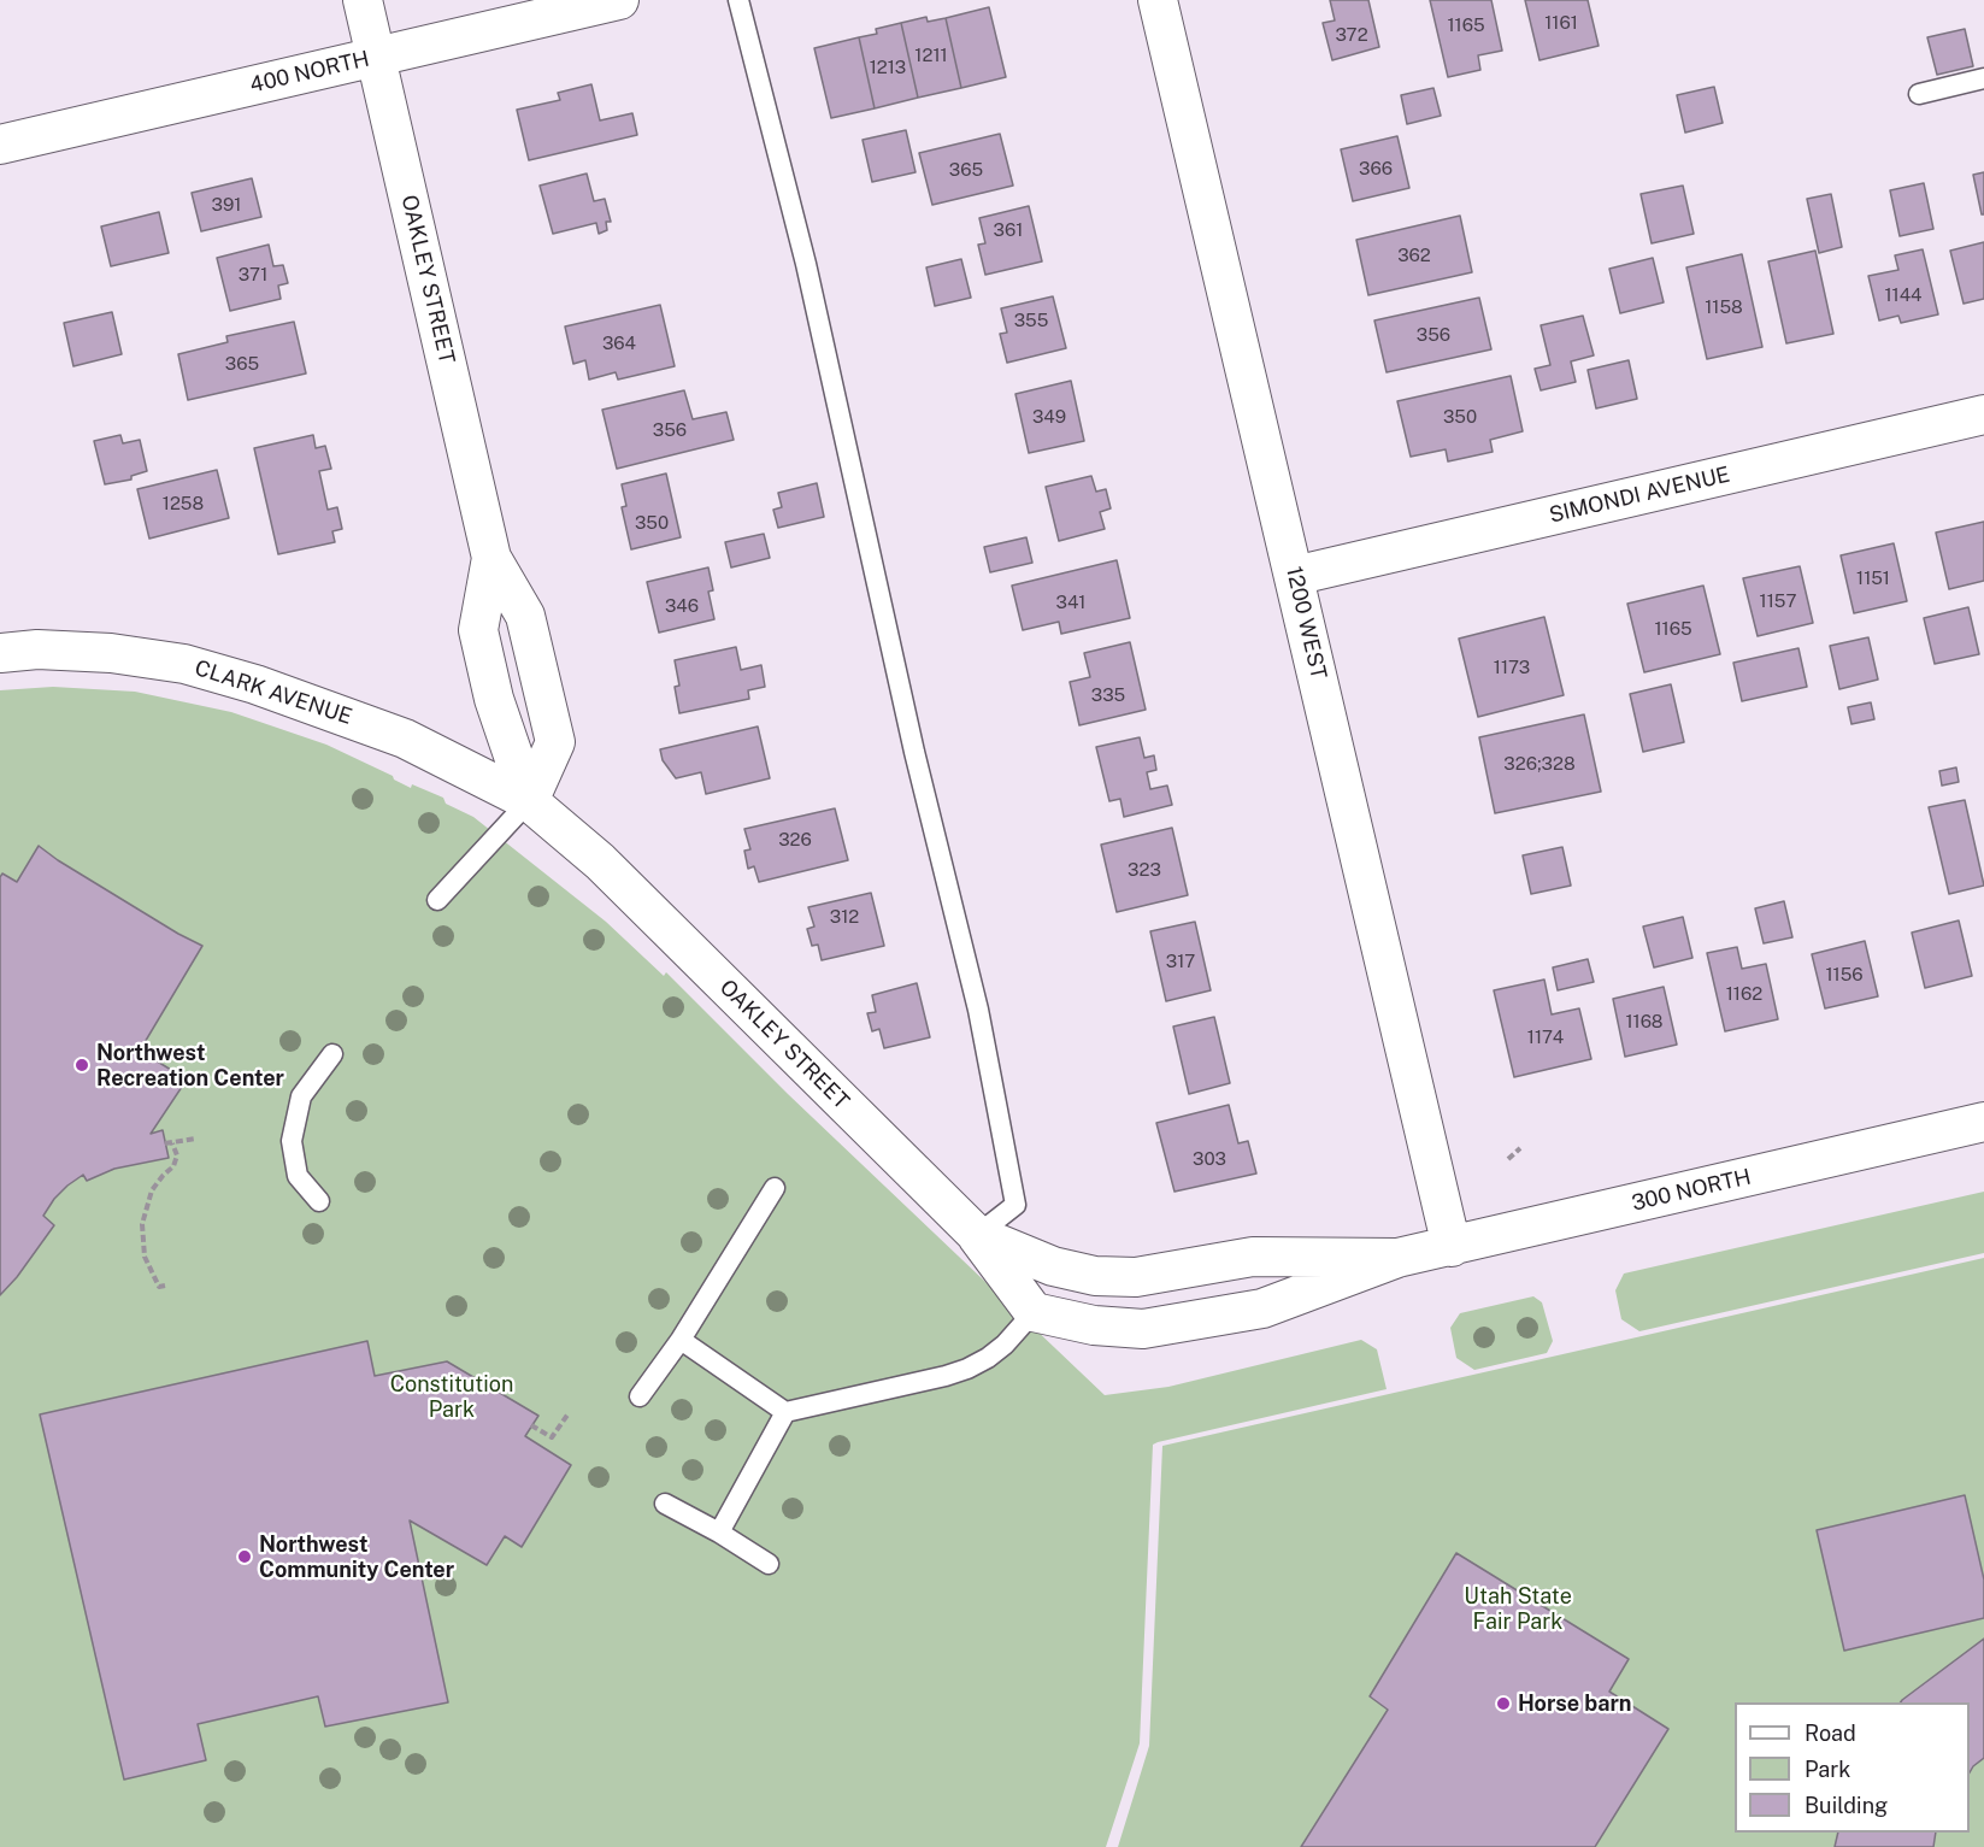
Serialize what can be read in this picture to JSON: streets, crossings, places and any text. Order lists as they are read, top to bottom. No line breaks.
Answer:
{"streets":{"street":["400 NORTH","OAKLEY STREET","SIMONDI AVENUE","1200 WEST","CLARK AVENUE","300 NORTH"]},"crossings":[["400 NORTH","OAKLEY STREET"],["OAKLEY STREET","CLARK AVENUE"],["OAKLEY STREET","300 NORTH"],["SIMONDI AVENUE","1200 WEST"],["1200 WEST","300 NORTH"]],"parks":["Constitution Park","Utah State Fair Park"],"places":["Northwest Recreation Center","Northwest Community Center","Horse barn"],"house_numbers":["1161","1165","372","1211","1213","366","365","391","361","362","371","1144","1158","355","356","364","365","349","350","356","1258","350","1151","1157","341","346","1165","1173","335","326;328","326","323","312","317","1156","1162","1168","1174","303"],"legend":["Road","Park","Building"]}
